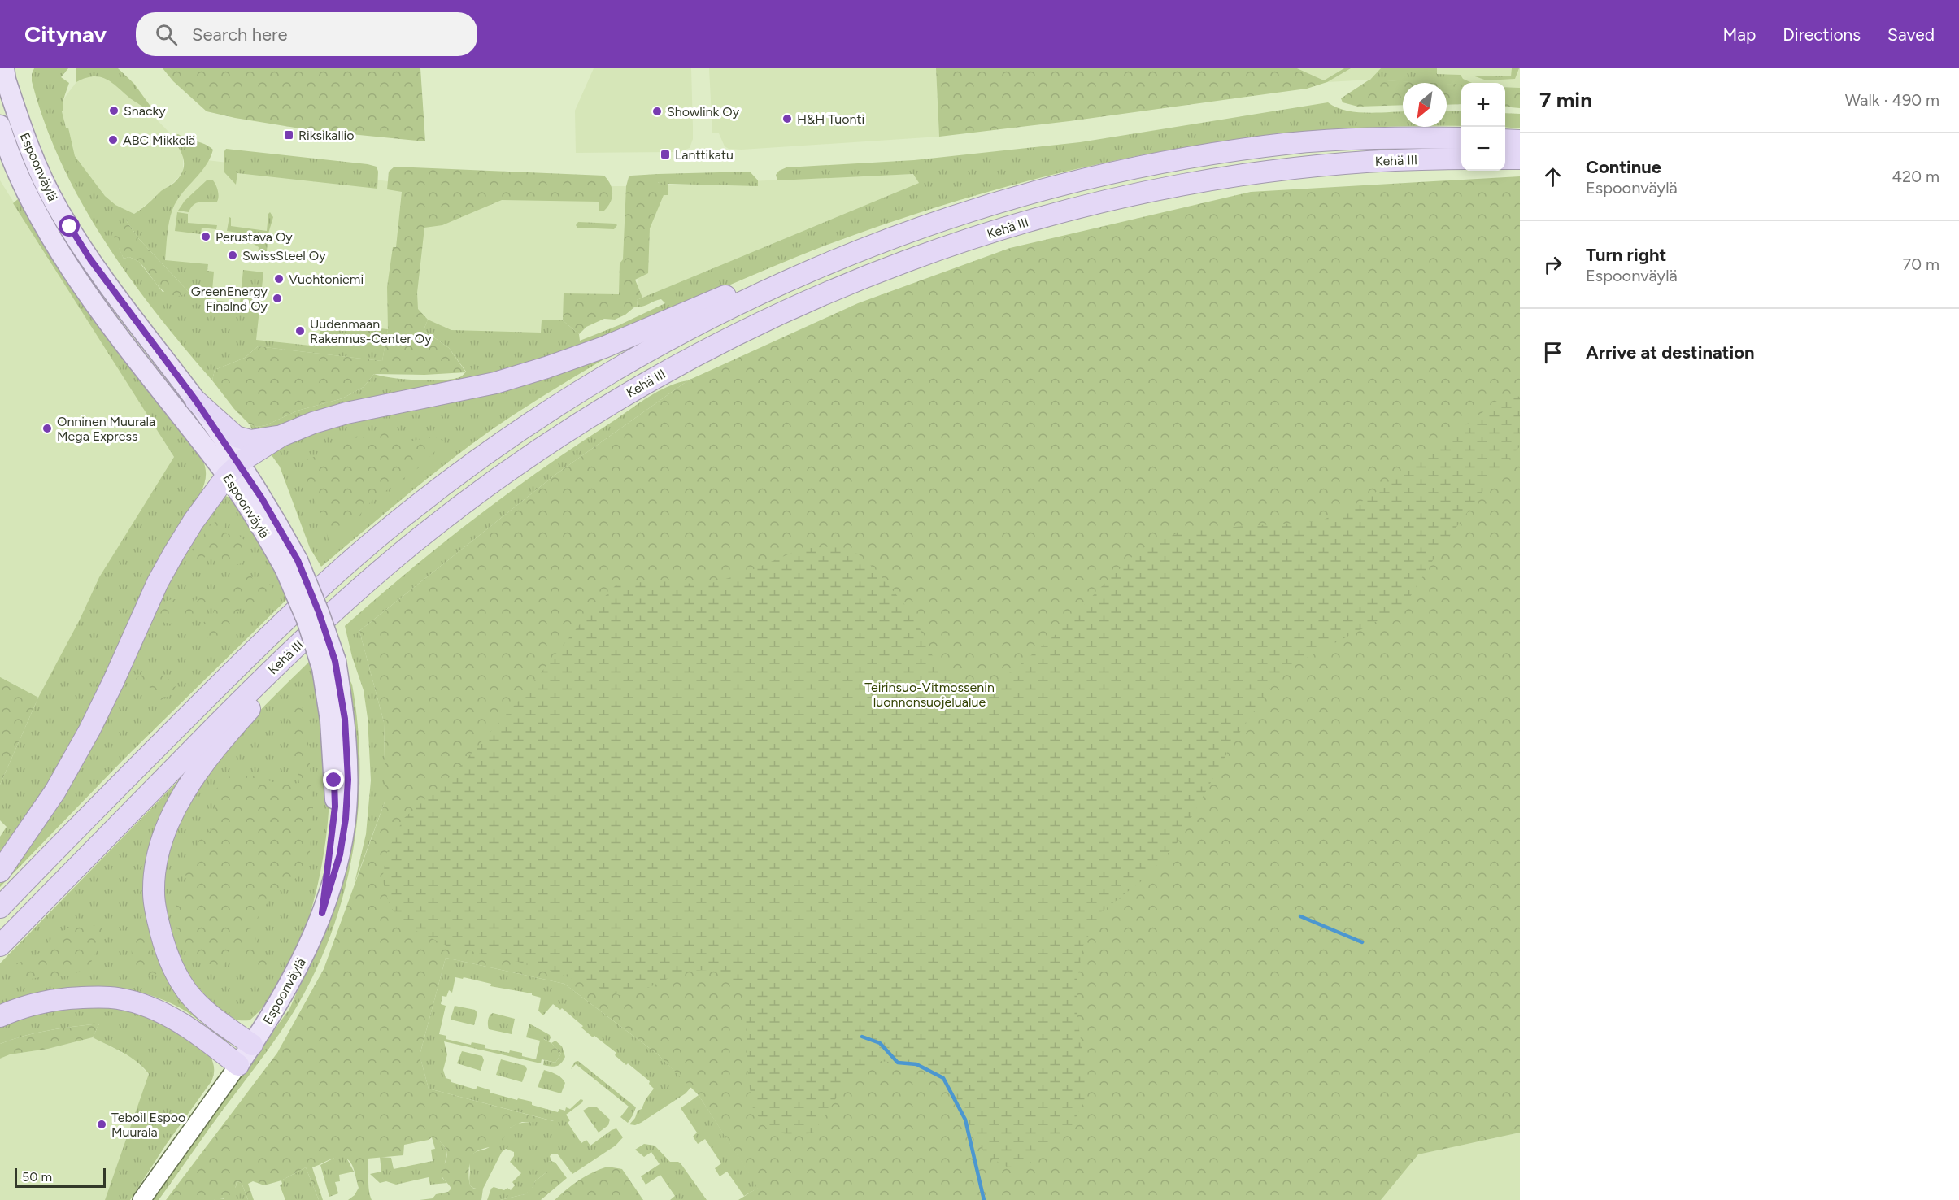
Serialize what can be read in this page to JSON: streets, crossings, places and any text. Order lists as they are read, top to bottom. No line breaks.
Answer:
{"streets":{"highway":["Kehä III"],"main road":["Espoonväylä"]},"parks":["Teirinsuo-Vitmossenin luonnonsuojelualue"],"places":{"other":["Snacky","Showlink Oy","H&H Tuonti","ABC Mikkelä","Perustava Oy","SwissSteel Oy","Vuohtoniemi","GreenEnergy Finalnd Oy","Uudenmaan Rakennus-Center Oy","Onninen Muurala Mega Express","Teboil Espoo Muurala"],"transit":["Riksikallio","Lanttikatu"]},"scale_bar":"50 m","north":"bottom left","page":{"header":"Citynav","search":"Search here","nav":["Map","Directions","Saved"],"heading":["7 min","Walk · 490 m"],"map_buttons":["+","−"],"list":[["Continue","Espoonväylä","420 m"],["Turn right","Espoonväylä","70 m"],"Arrive at destination"],"scale":"50 m"}}
